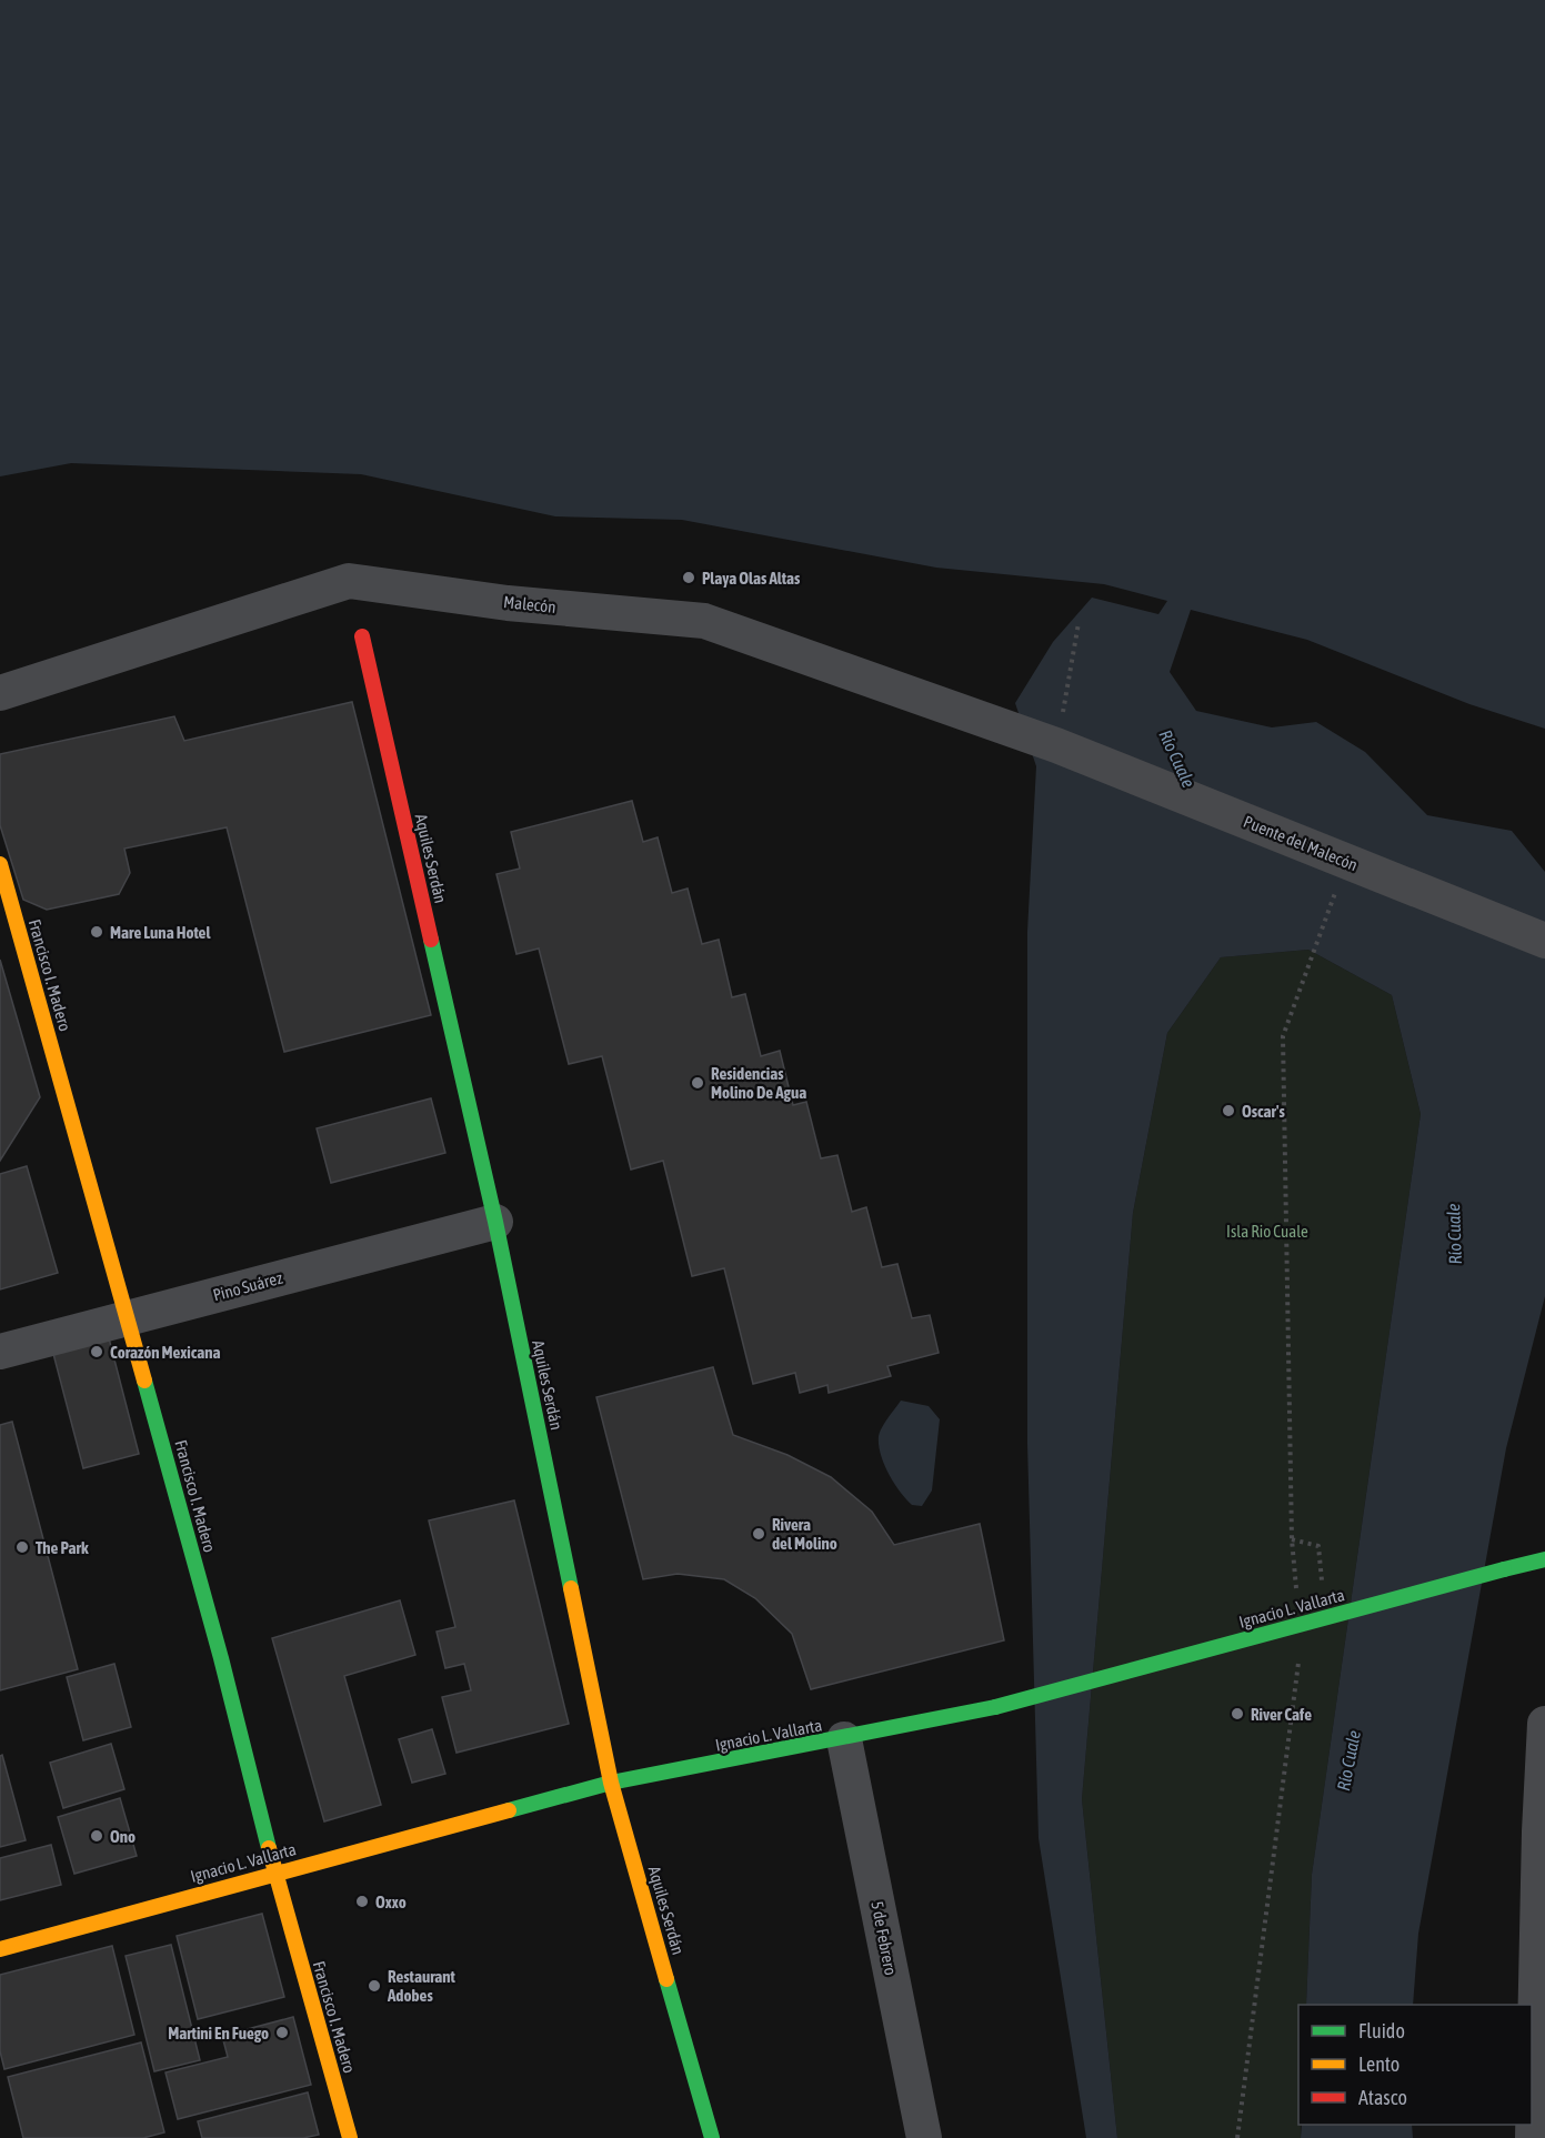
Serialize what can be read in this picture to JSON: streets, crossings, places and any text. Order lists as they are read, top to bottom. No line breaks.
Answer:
{"streets":{"street":["Malecón","Puente del Malecón","Aquiles Serdán","Francisco I. Madero","Pino Suárez","Ignacio L. Vallarta","5 de Febrero"]},"crossings":[["Malecón","Puente del Malecón"],["Aquiles Serdán","Pino Suárez"],["Aquiles Serdán","Ignacio L. Vallarta"],["Francisco I. Madero","Pino Suárez"],["Francisco I. Madero","Ignacio L. Vallarta"],["Ignacio L. Vallarta","5 de Febrero"]],"water":["Río Cuale"],"parks":["Isla Rio Cuale"],"places":["Playa Olas Altas","Mare Luna Hotel","Residencias Molino De Agua","Oscar's","Corazón Mexicana","Rivera del Molino","The Park","River Cafe","Ono","Oxxo","Restaurant Adobes","Martini En Fuego"],"legend":["Fluido","Lento","Atasco"]}
